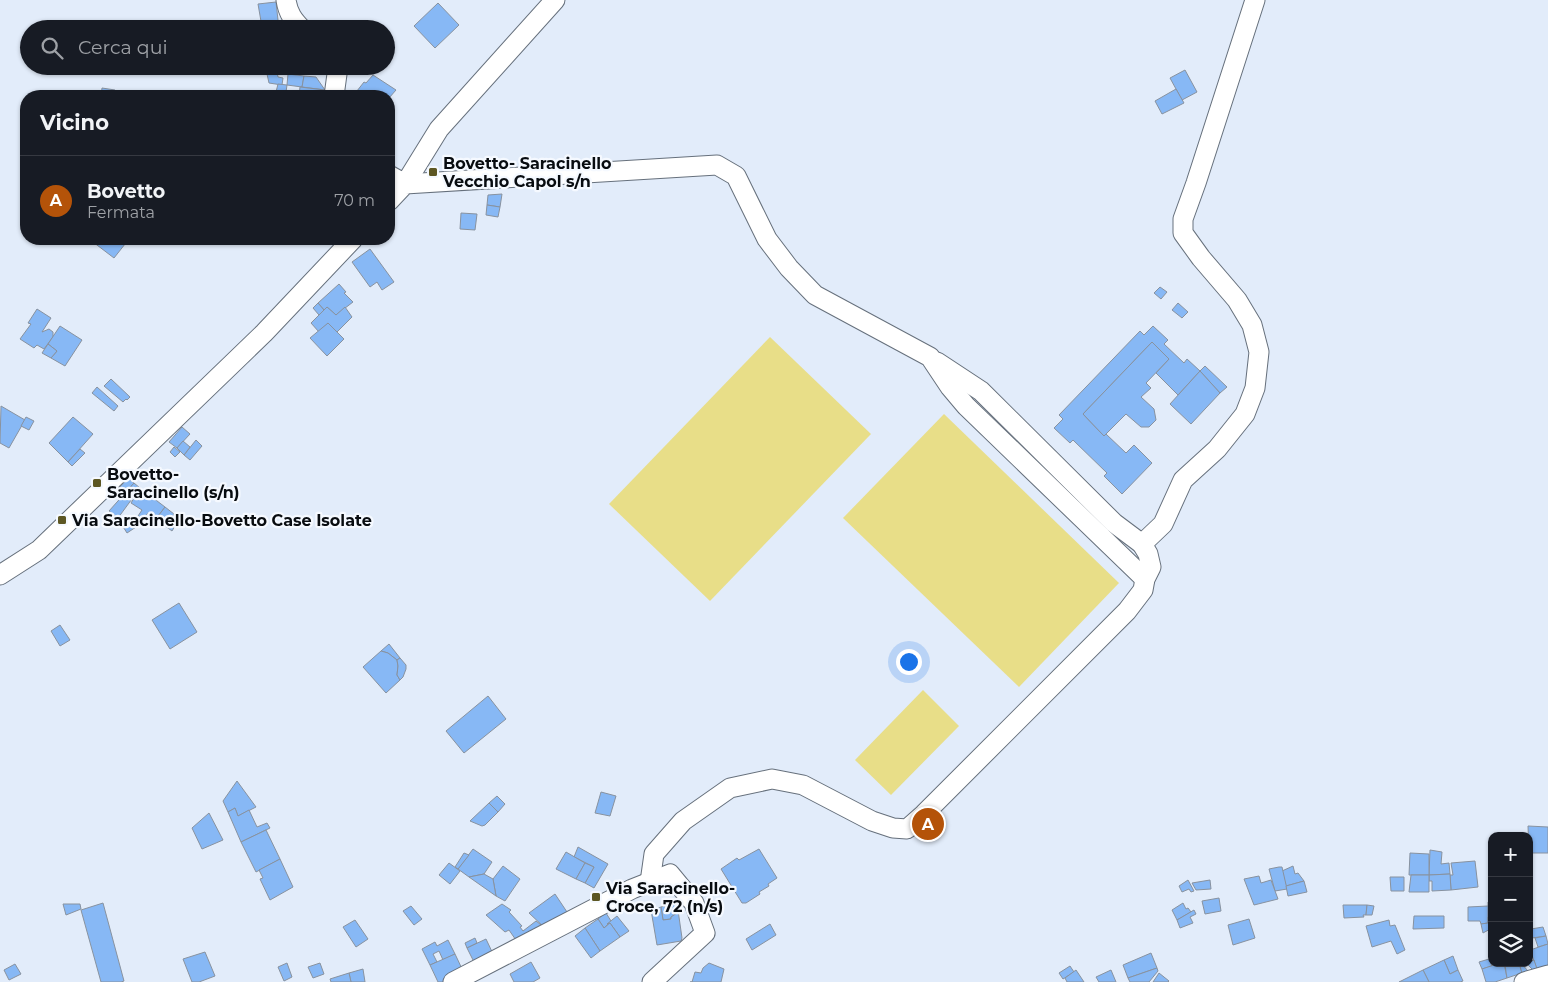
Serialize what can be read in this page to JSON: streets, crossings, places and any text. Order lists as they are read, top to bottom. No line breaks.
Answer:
{"places":{"transit":["Bovetto- Saracinello Vecchio Capol s/n","Bovetto- Saracinello (s/n)","Via Saracinello-Bovetto Case Isolate","Via Saracinello- Croce, 72 (n/s)"]},"page":{"search":"Cerca qui","heading":"Vicino","list":[{"mark":"A","name":"Bovetto","note":"Fermata","value":"70 m"}],"pins":"A","map_buttons":["+","−"]}}
